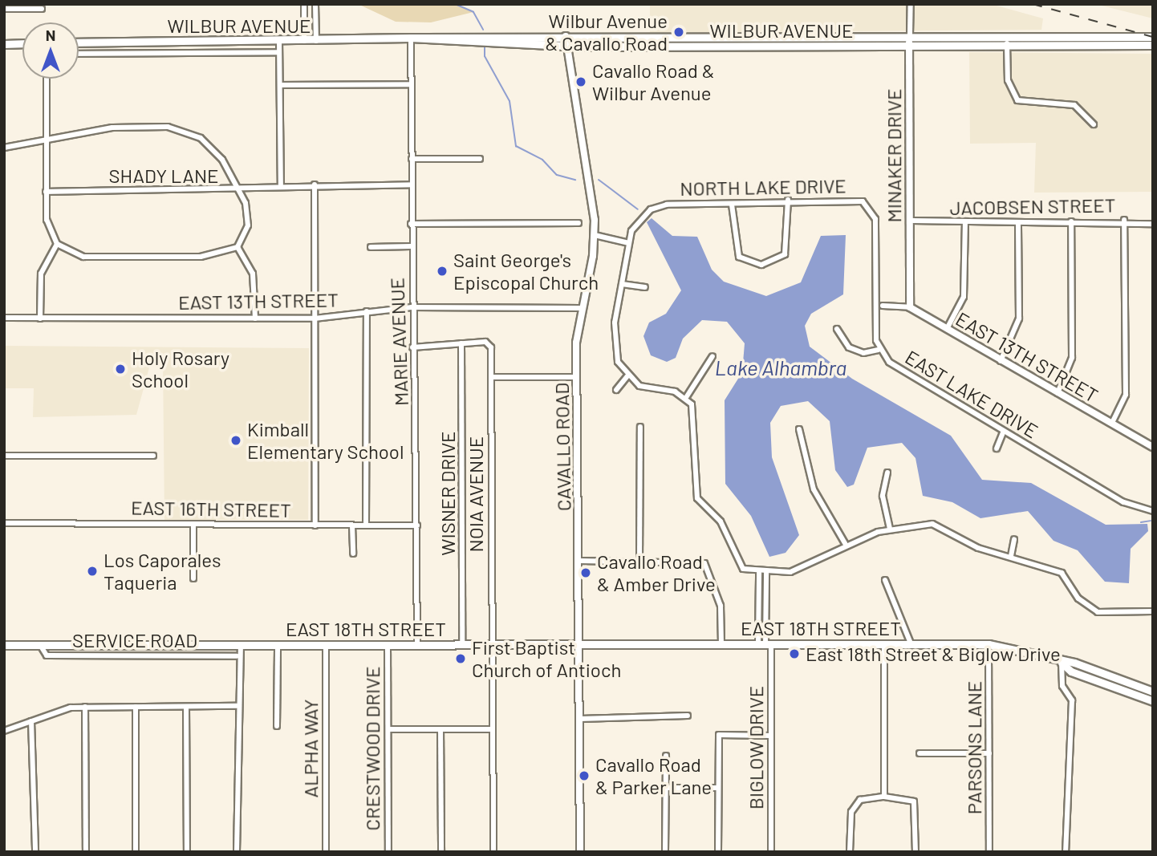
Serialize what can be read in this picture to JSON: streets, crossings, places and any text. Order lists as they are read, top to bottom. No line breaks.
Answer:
{"streets":{"main road":["WILBUR AVENUE","EAST 18TH STREET"],"street":["MINAKER DRIVE","SHADY LANE","NORTH LAKE DRIVE","JACOBSEN STREET","EAST 13TH STREET","MARIE AVENUE","EAST LAKE DRIVE","CAVALLO ROAD","WISNER DRIVE","NOIA AVENUE","EAST 16TH STREET","SERVICE ROAD","BIGLOW DRIVE","PARSONS LANE","ALPHA WAY","CRESTWOOD DRIVE"]},"crossings":[["WILBUR AVENUE","MINAKER DRIVE"],["WILBUR AVENUE","MARIE AVENUE"],["WILBUR AVENUE","CAVALLO ROAD"],["MINAKER DRIVE","JACOBSEN STREET"],["MINAKER DRIVE","EAST 13TH STREET"],["SHADY LANE","MARIE AVENUE"],["NORTH LAKE DRIVE","EAST LAKE DRIVE"],["EAST 13TH STREET","MARIE AVENUE"],["EAST 13TH STREET","CAVALLO ROAD"],["MARIE AVENUE","EAST 16TH STREET"],["MARIE AVENUE","EAST 18TH STREET"],["CAVALLO ROAD","EAST 18TH STREET"],["WISNER DRIVE","NOIA AVENUE"],["WISNER DRIVE","EAST 18TH STREET"],["NOIA AVENUE","EAST 18TH STREET"],["EAST 18TH STREET","SERVICE ROAD"],["EAST 18TH STREET","BIGLOW DRIVE"],["EAST 18TH STREET","PARSONS LANE"],["EAST 18TH STREET","ALPHA WAY"],["EAST 18TH STREET","CRESTWOOD DRIVE"]],"water":["Lake Alhambra"],"places":["Wilbur Avenue & Cavallo Road","Cavallo Road & Wilbur Avenue","Saint George's Episcopal Church","Holy Rosary School","Kimball Elementary School","Los Caporales Taqueria","Cavallo Road & Amber Drive","East 18th Street & Biglow Drive","First Baptist Church of Antioch","Cavallo Road & Parker Lane"],"north":"top"}
